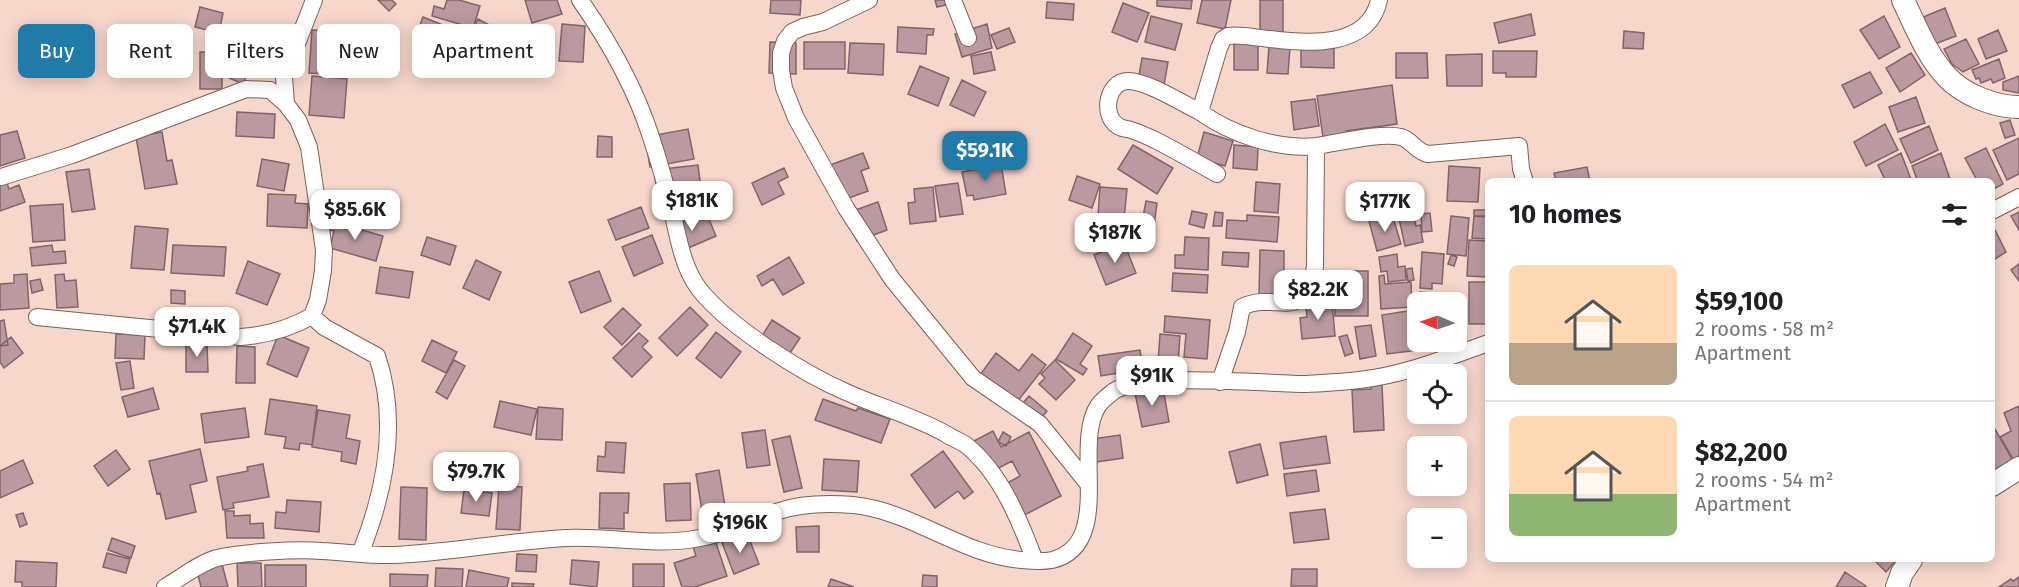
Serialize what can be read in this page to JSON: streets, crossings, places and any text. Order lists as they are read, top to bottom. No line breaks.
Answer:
{"north":"left","page":{"chip":["Buy","Rent","Filters","New","Apartment"],"price":["$59.1K","$181K","$177K","$85.6K","$187K","$82.2K","$71.4K","$91K","$79.7K","$196K"],"heading":"10 homes","list":[{"name":"$59,100","note":"2 rooms · 58 m² · Apartment"},{"name":"$82,200","note":"2 rooms · 54 m² · Apartment"}],"map_buttons":["+","−"]}}
